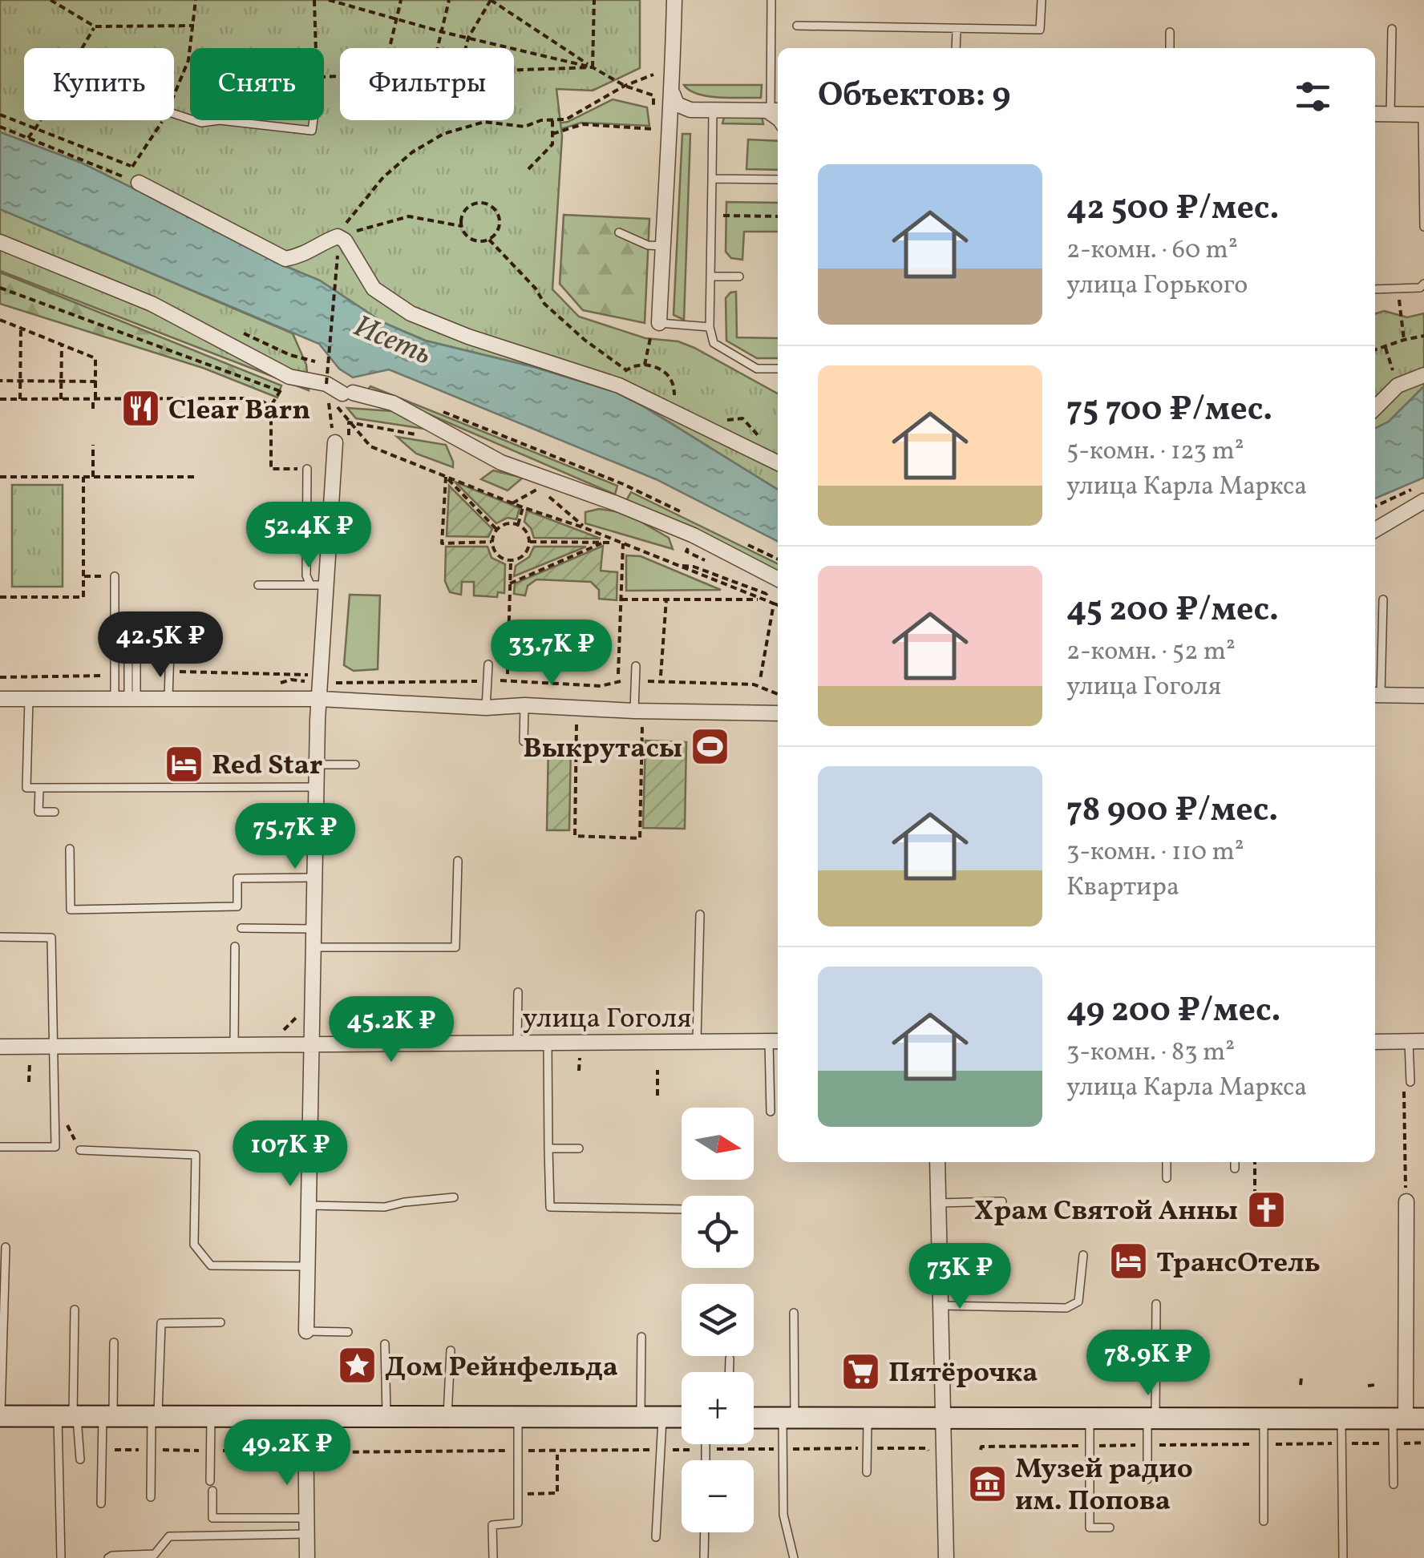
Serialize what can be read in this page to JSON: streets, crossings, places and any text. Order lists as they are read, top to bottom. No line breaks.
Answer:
{"streets":{"street":["улица Гоголя"]},"water":["Исеть"],"places":{"restaurant":["Clear Barn"],"sports":["Выкрутасы"],"hotel":["Red Star","ТрансОтель"],"church":["Храм Святой Анны"],"place":["Дом Рейнфельда"],"supermarket":["Пятёрочка"],"museum":["Музей радио им. Попова"]},"north":"right","page":{"chip":["Купить","Снять","Фильтры"],"heading":"Объектов: 9","list":[{"name":"42 500 ₽/мес.","note":"2-комн. · 60 m² · улица Горького"},{"name":"75 700 ₽/мес.","note":"5-комн. · 123 m² · улица Карла Маркса"},{"name":"45 200 ₽/мес.","note":"2-комн. · 52 m² · улица Гоголя"},{"name":"78 900 ₽/мес.","note":"3-комн. · 110 m² · Квартира"},{"name":"49 200 ₽/мес.","note":"3-комн. · 83 m² · улица Карла Маркса"}],"price":["52.4K ₽","42.5K ₽","33.7K ₽","75.7K ₽","45.2K ₽","107K ₽","73K ₽","78.9K ₽","49.2K ₽"],"map_buttons":["+","−"]}}
